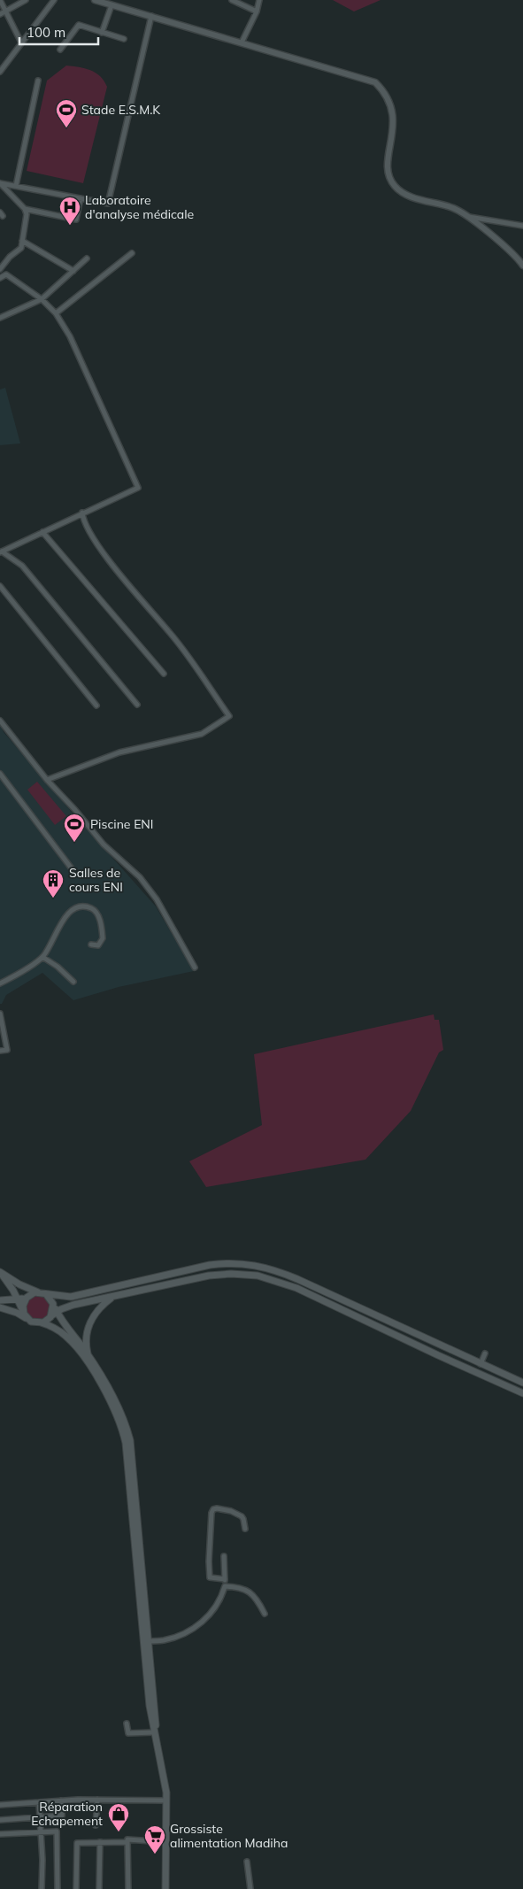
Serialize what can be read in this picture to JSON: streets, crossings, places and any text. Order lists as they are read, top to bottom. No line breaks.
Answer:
{"places":{"sports":["Stade E.S.M.K","Piscine ENI"],"hospital":["Laboratoire d'analyse médicale"],"building":["Salles de cours ENI"],"shop":["Réparation Echapement"],"supermarket":["Grossiste alimentation Madiha"]},"scale_bar":"100 m"}
